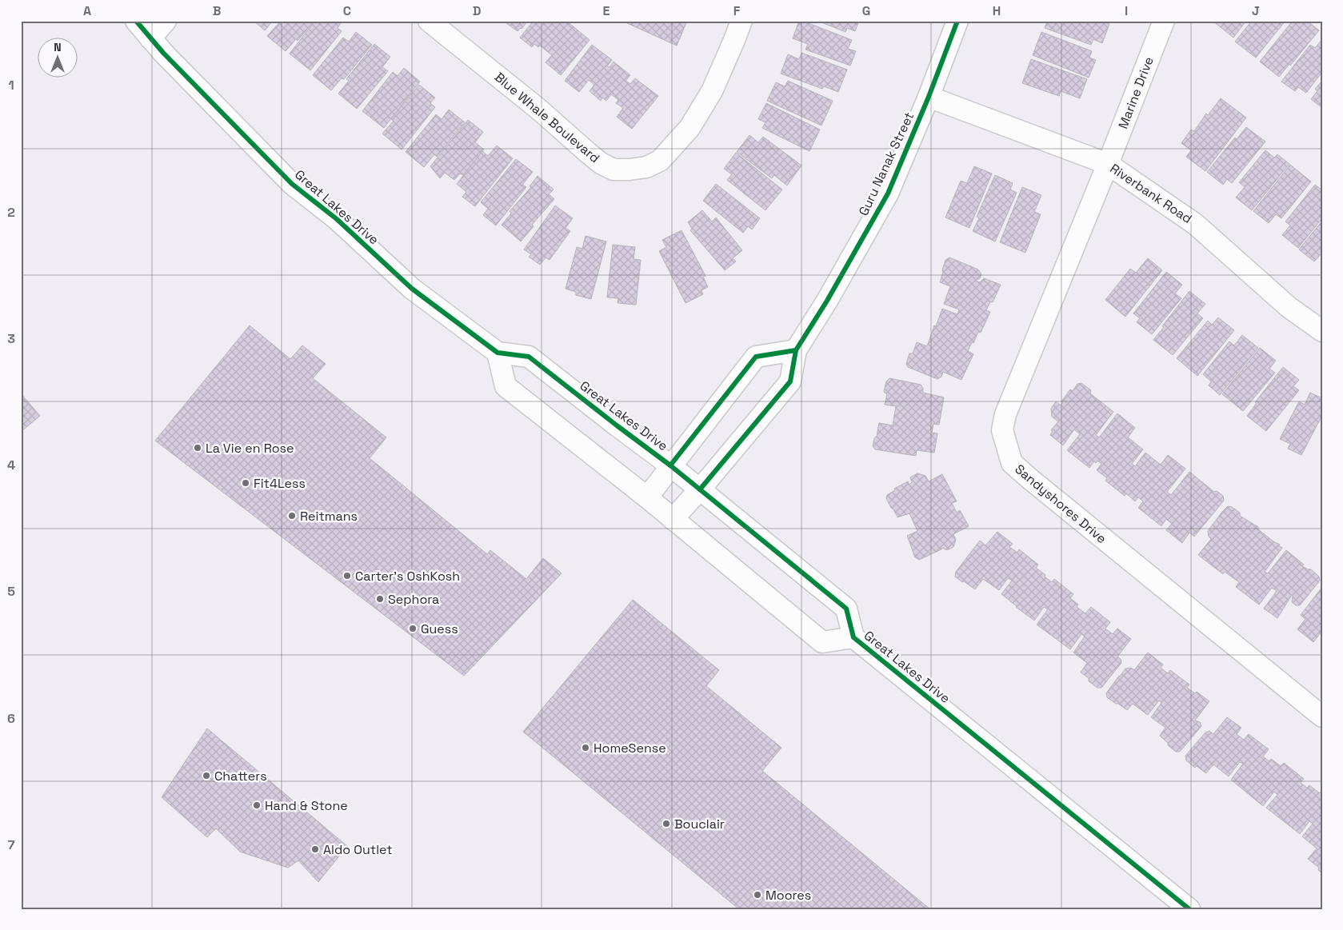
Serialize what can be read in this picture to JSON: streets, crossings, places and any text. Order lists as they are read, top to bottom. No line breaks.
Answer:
{"streets":{"street":["Marine Drive","Blue Whale Boulevard","Guru Nanak Street","Riverbank Road","Great Lakes Drive","Sandyshores Drive"]},"crossings":[["Marine Drive","Riverbank Road"],["Marine Drive","Sandyshores Drive"],["Guru Nanak Street","Riverbank Road"],["Guru Nanak Street","Great Lakes Drive"],["Riverbank Road","Sandyshores Drive"]],"places":["La Vie en Rose","Fit4Less","Reitmans","Carter's OshKosh","Sephora","Guess","HomeSense","Chatters","Hand & Stone","Bouclair","Aldo Outlet","Moores"],"north":"top","grid":{"columns":["A","B","C","D","E","F","G","H","I","J"],"rows":["1","2","3","4","5","6","7"]}}
